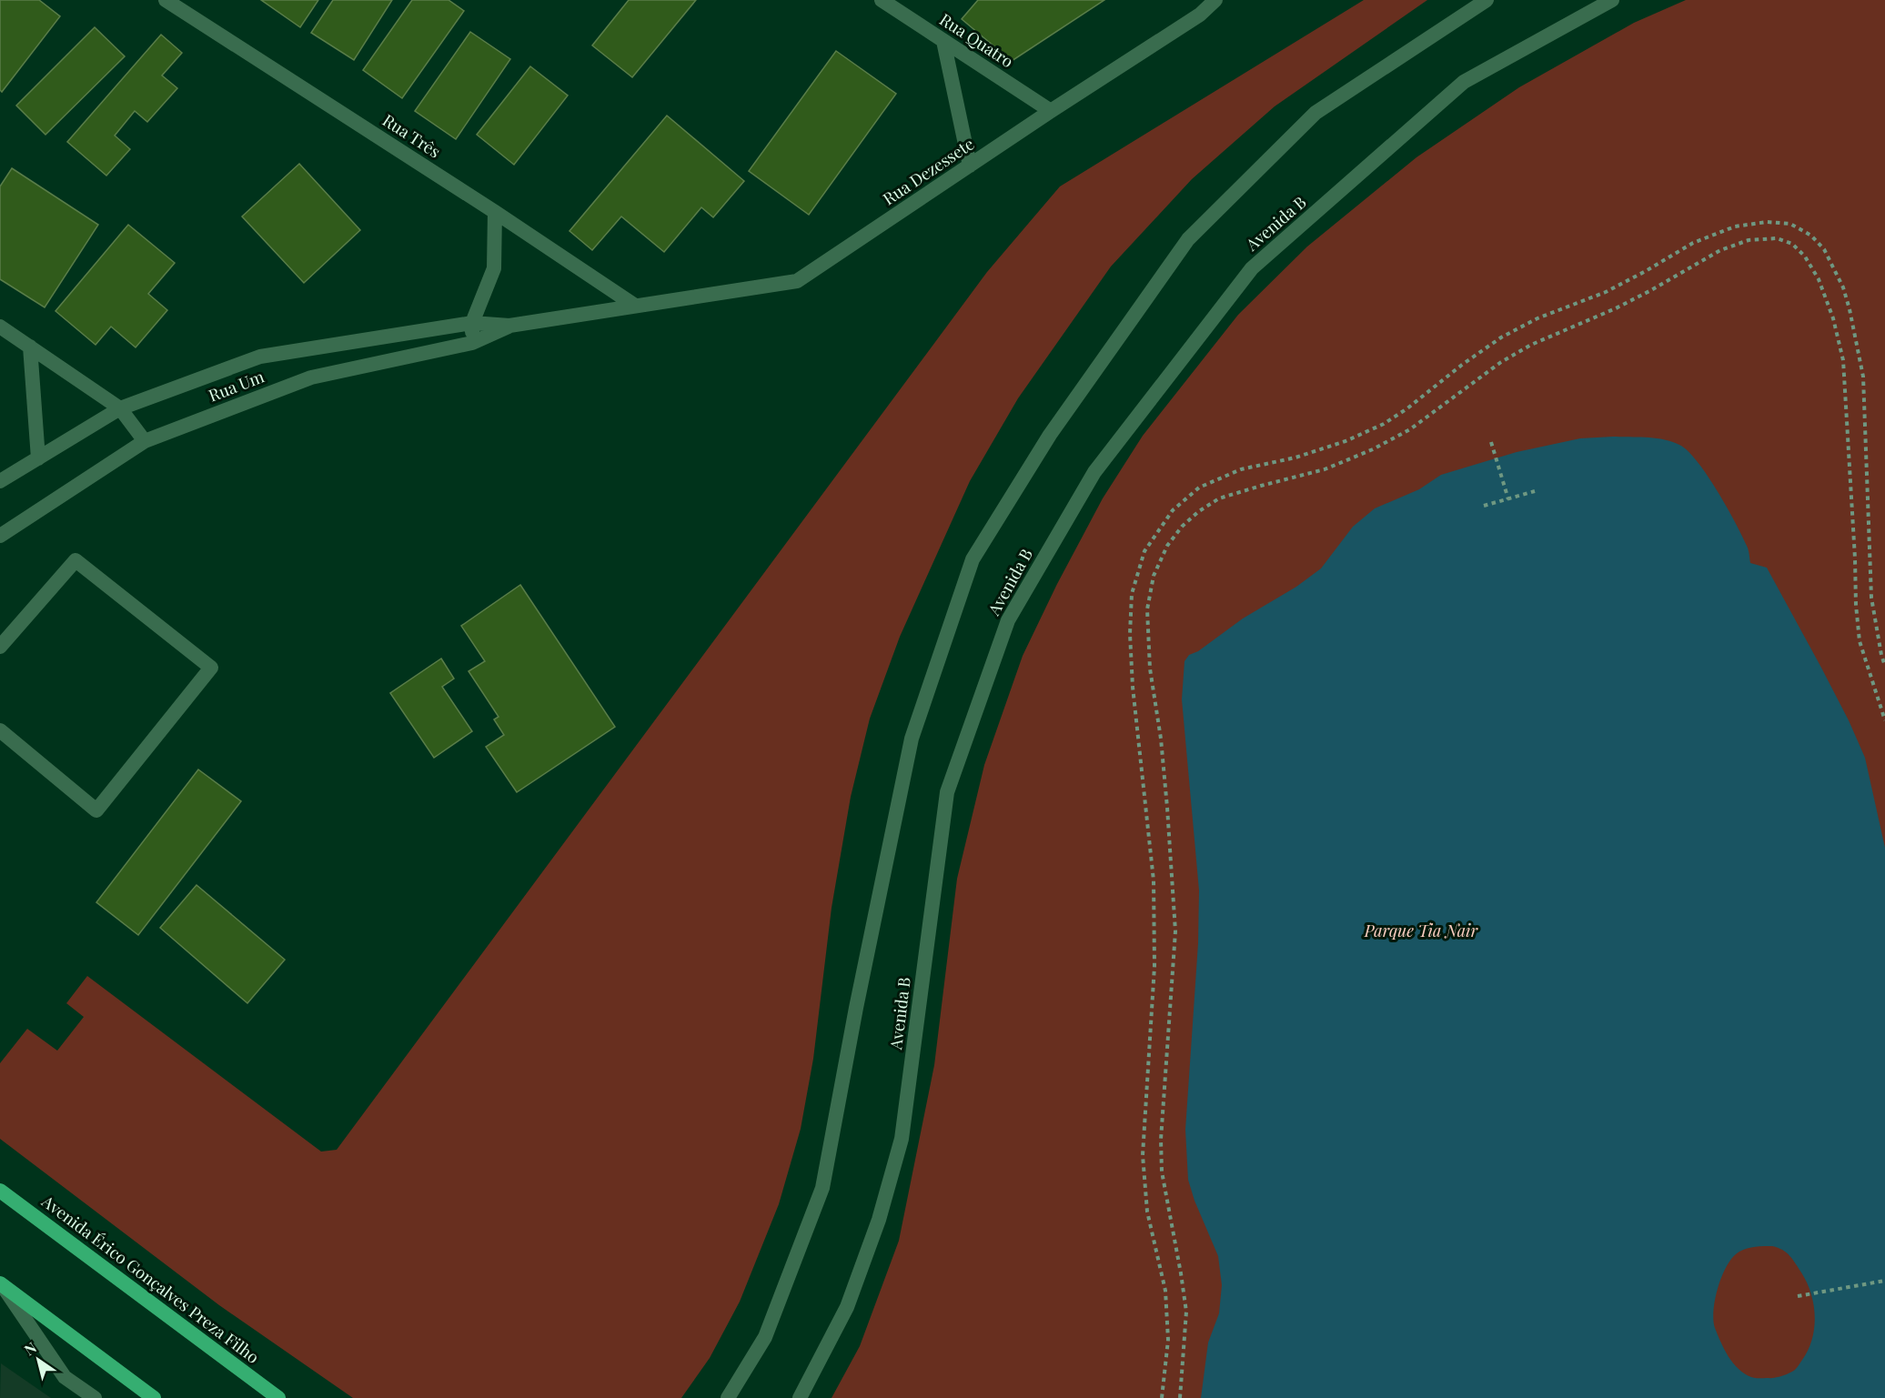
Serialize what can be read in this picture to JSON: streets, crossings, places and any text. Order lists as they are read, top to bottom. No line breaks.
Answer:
{"streets":{"main road":["Avenida Érico Gonçalves Preza Filho"],"street":["Rua Quatro","Rua Três","Rua Dezessete","Avenida B","Rua Um"]},"crossings":[["Rua Quatro","Rua Dezessete"],["Rua Três","Rua Dezessete"],["Rua Três","Rua Um"],["Rua Dezessete","Rua Um"]],"parks":["Parque Tia Nair"],"north":"top left"}
